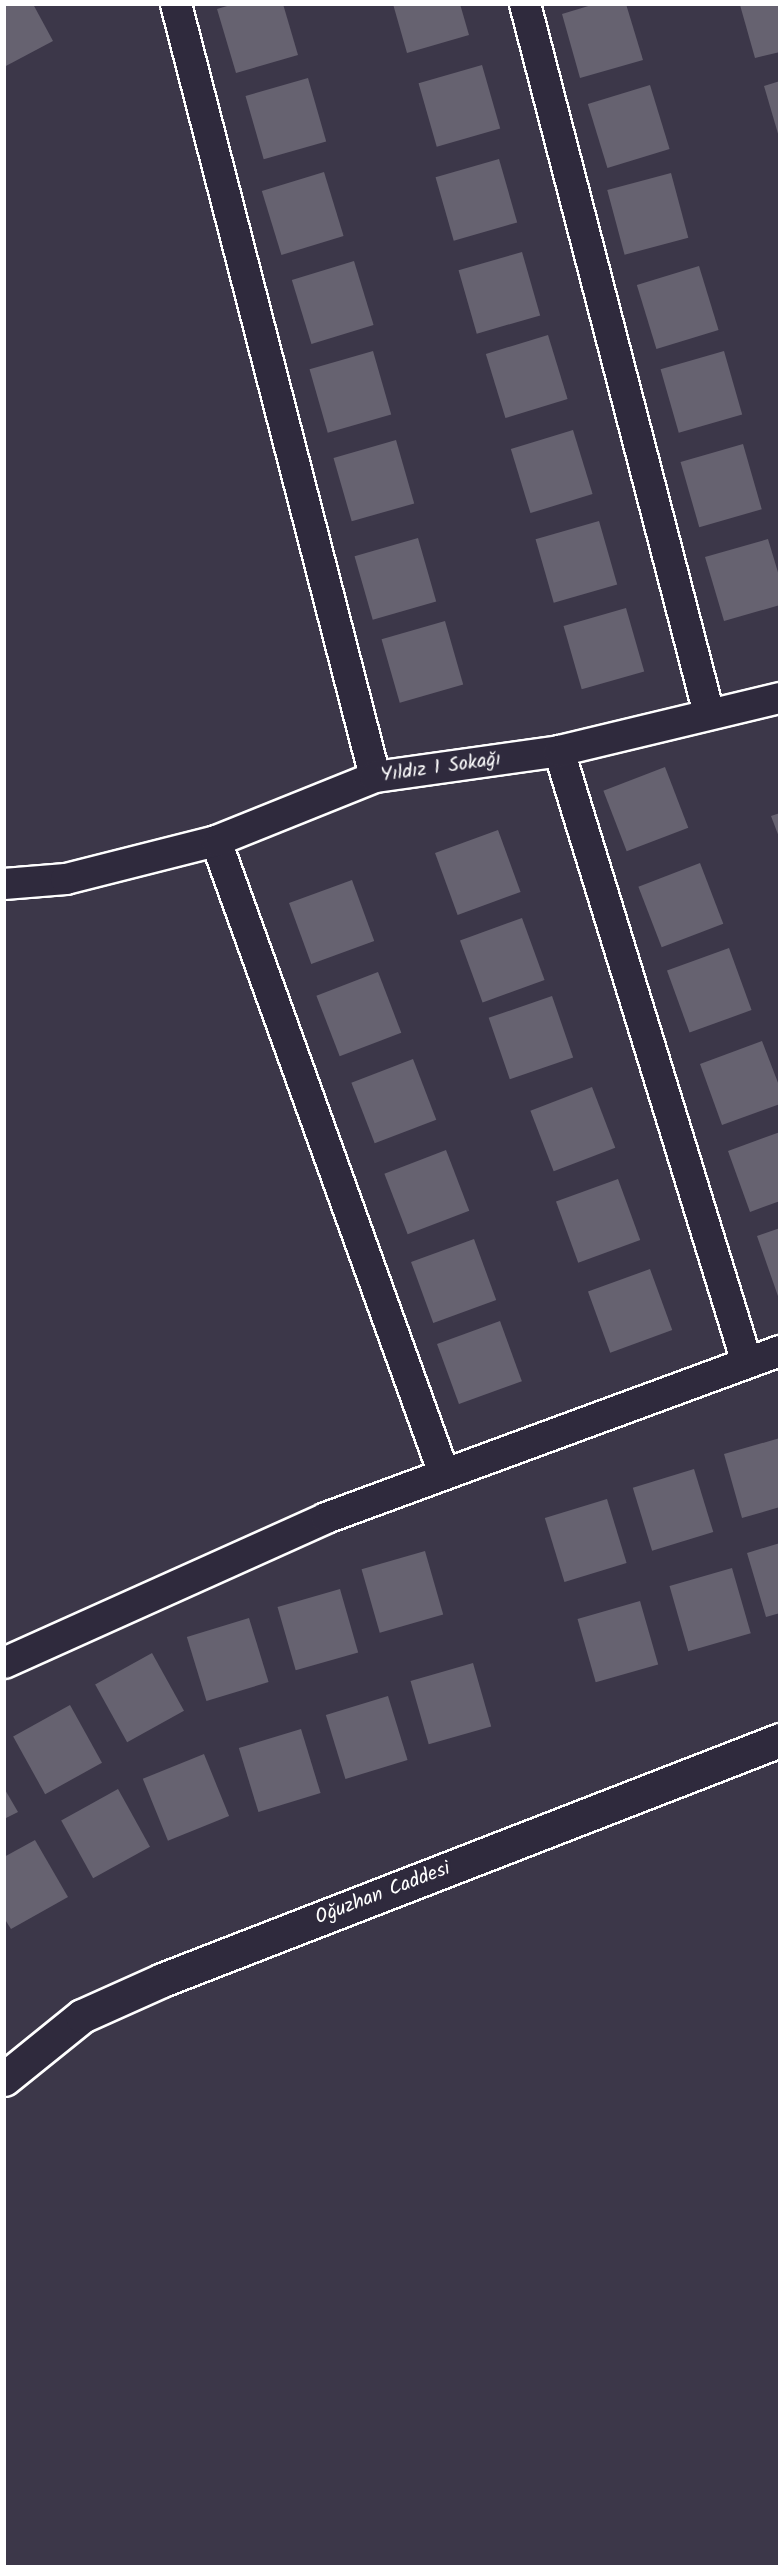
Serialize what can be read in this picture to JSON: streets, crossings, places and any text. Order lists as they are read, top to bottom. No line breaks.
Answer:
{"streets":{"street":["Yıldız 1 Sokağı","Oğuzhan Caddesi"]}}
